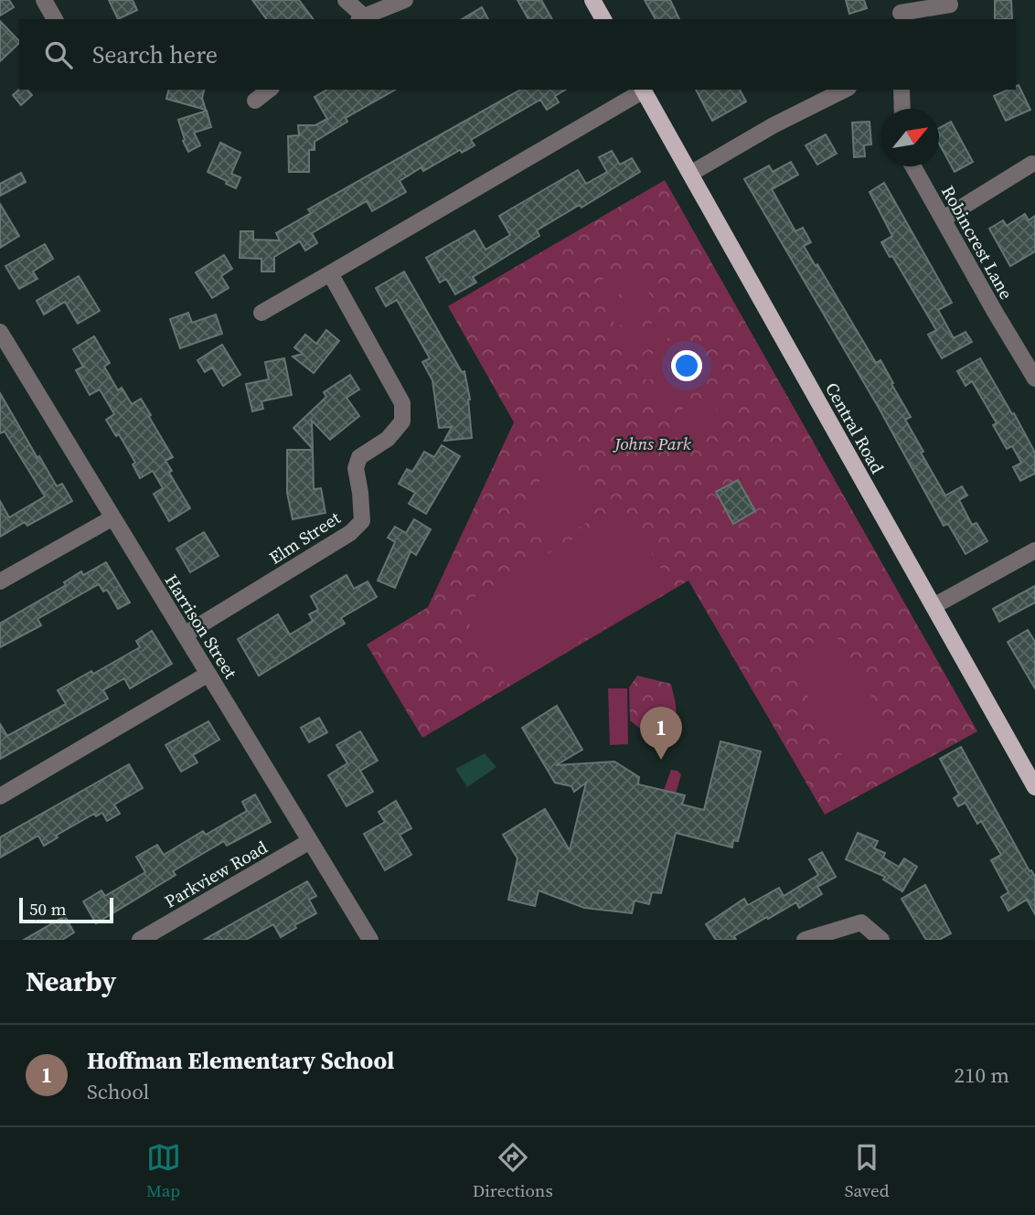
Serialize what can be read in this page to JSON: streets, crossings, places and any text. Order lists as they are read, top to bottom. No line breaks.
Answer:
{"streets":{"main road":["Central Road"],"street":["Robincrest Lane","Elm Street","Harrison Street","Parkview Road"]},"crossings":[["Elm Street","Harrison Street"],["Harrison Street","Parkview Road"]],"parks":["Johns Park"],"scale_bar":"50 m","north":"top right","page":{"search":"Search here","pins":"1","scale":"50 m","heading":"Nearby","list":[{"mark":"1","name":"Hoffman Elementary School","note":"School","value":"210 m"}],"nav":["Map","Directions","Saved"]}}
